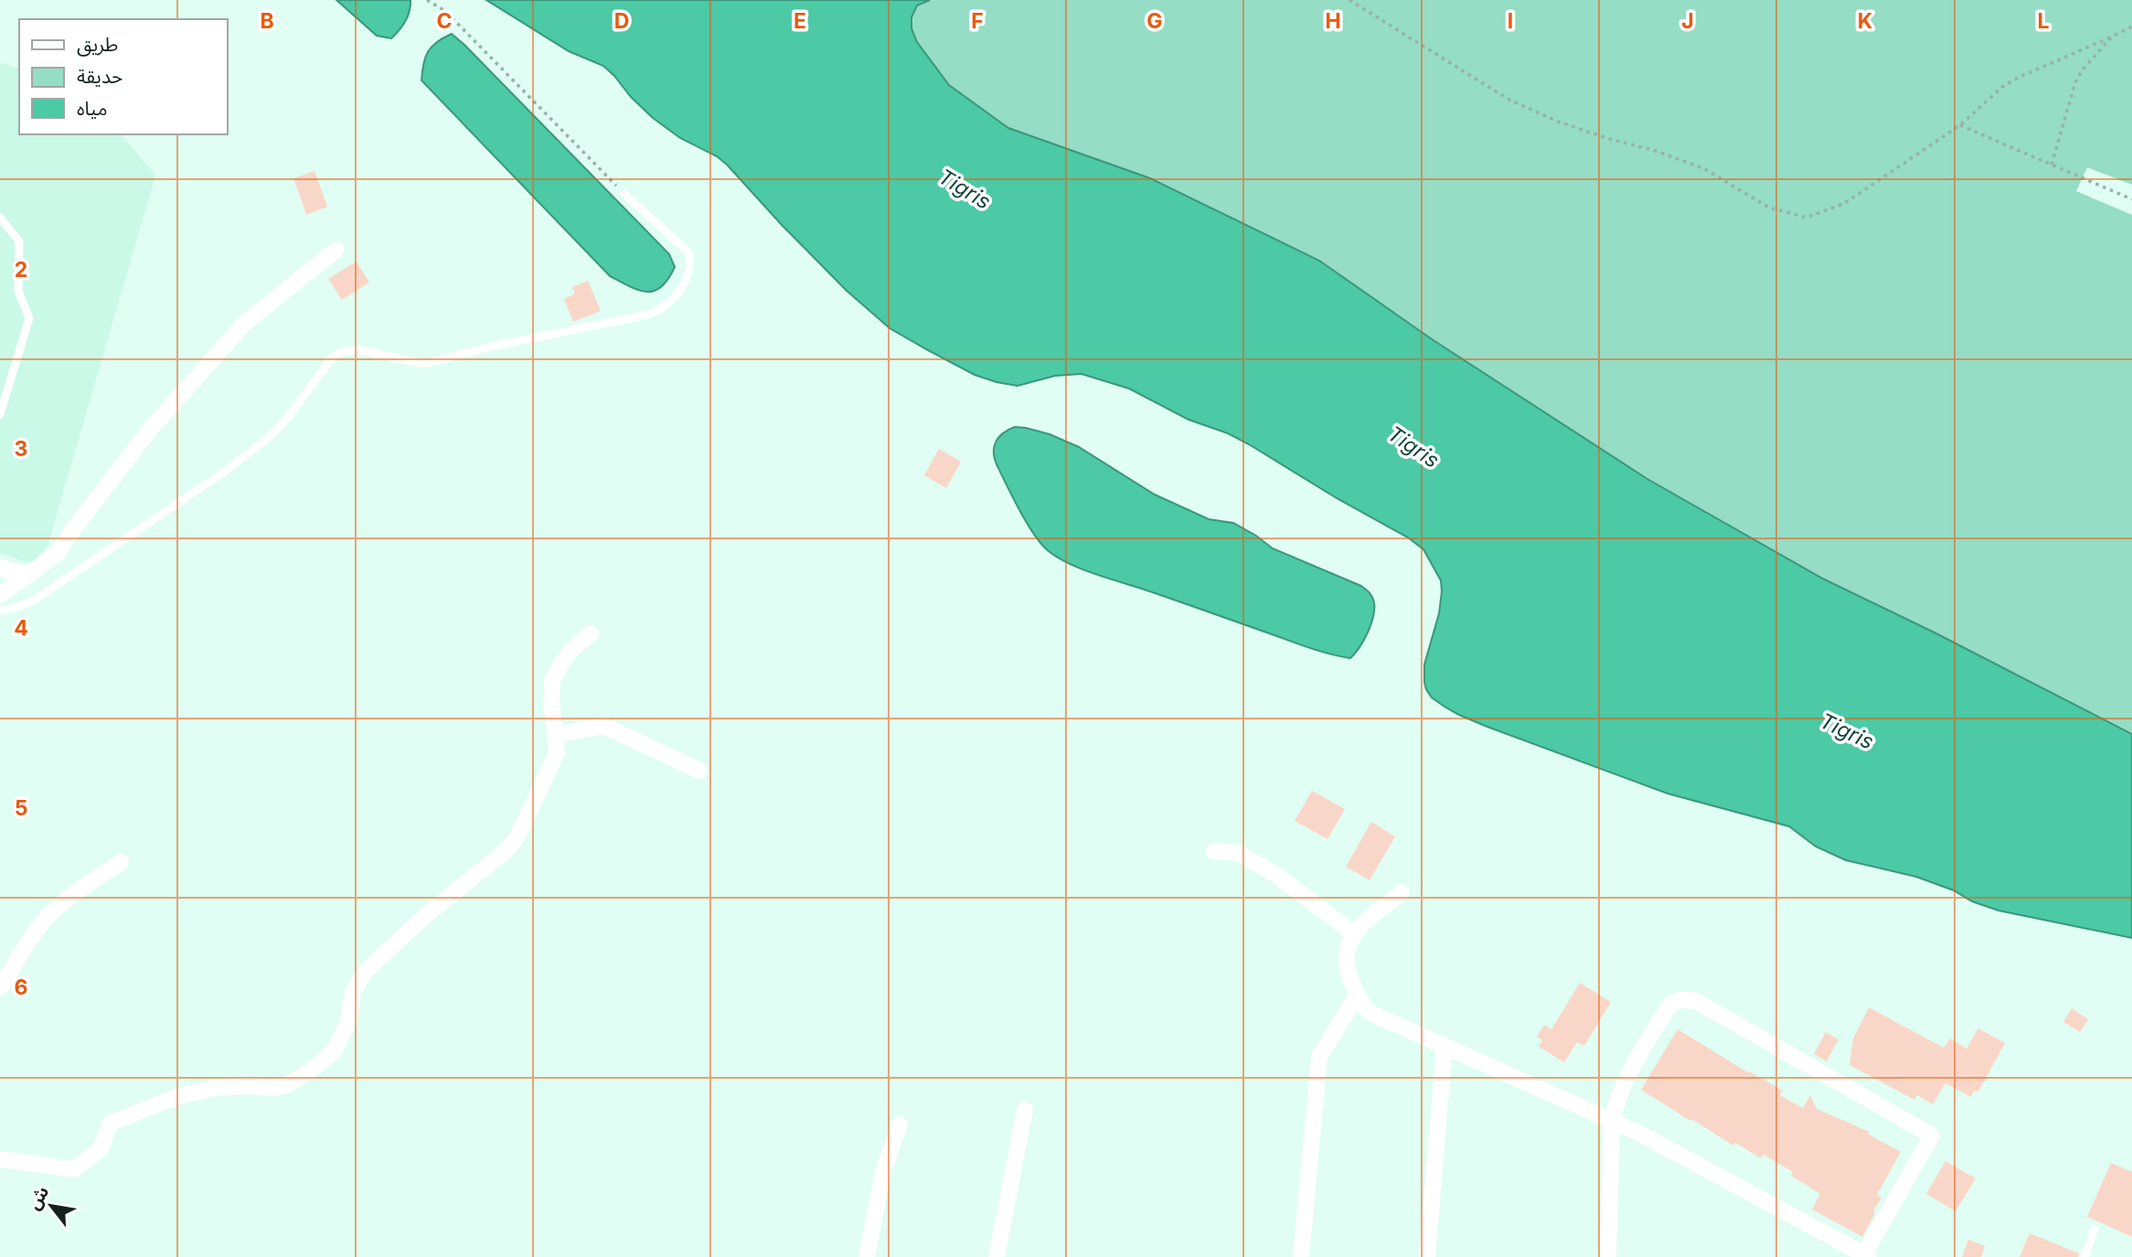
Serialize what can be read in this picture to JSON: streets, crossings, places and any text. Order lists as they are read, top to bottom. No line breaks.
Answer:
{"water":["Tigris"],"legend":["طريق","حديقة","مياه"],"north":"top left","grid":{"columns":["B","C","D","E","F","G","H","I","J","K","L"],"rows":["2","3","4","5","6"]}}
